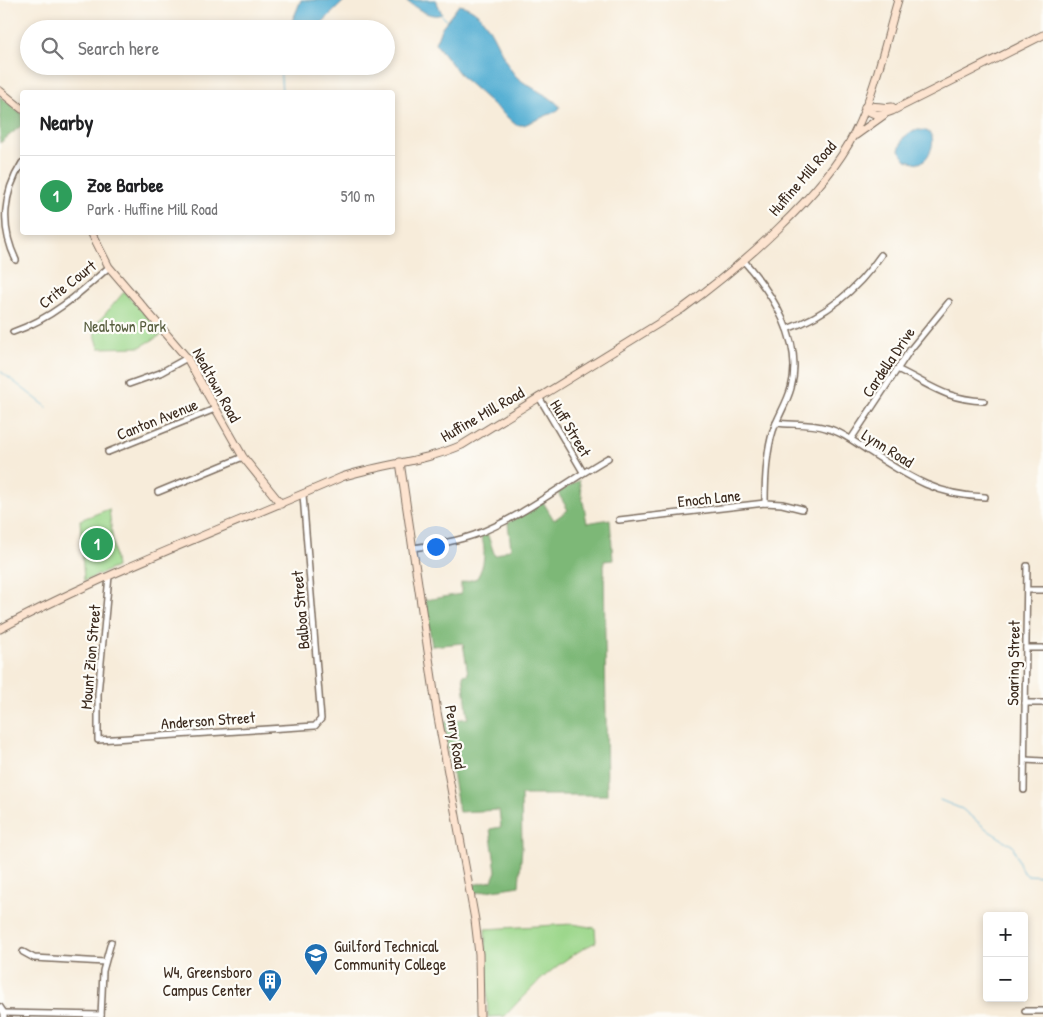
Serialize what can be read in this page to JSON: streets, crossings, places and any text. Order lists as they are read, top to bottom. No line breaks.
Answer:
{"streets":{"main road":["Huffine Mill Road","Nealtown Road","Penry Road"],"street":["Crite Court","Cardella Drive","Canton Avenue","Huff Street","Lynn Road","Enoch Lane","Balboa Street","Mount Zion Street","Soaring Street","Anderson Street"]},"crossings":[["Huffine Mill Road","Nealtown Road"],["Huffine Mill Road","Huff Street"],["Huffine Mill Road","Balboa Street"],["Huffine Mill Road","Mount Zion Street"],["Huffine Mill Road","Penry Road"],["Crite Court","Nealtown Road"],["Cardella Drive","Lynn Road"],["Nealtown Road","Canton Avenue"],["Balboa Street","Anderson Street"],["Mount Zion Street","Anderson Street"]],"parks":["Nealtown Park"],"places":{"school or university":["Guilford Technical Community College"],"building":["W4, Greensboro Campus Center"]},"page":{"search":"Search here","heading":"Nearby","list":[{"mark":"1","name":"Zoe Barbee","note":"Park · Huffine Mill Road","value":"510 m"}],"pins":"1","map_buttons":["+","−"]}}
